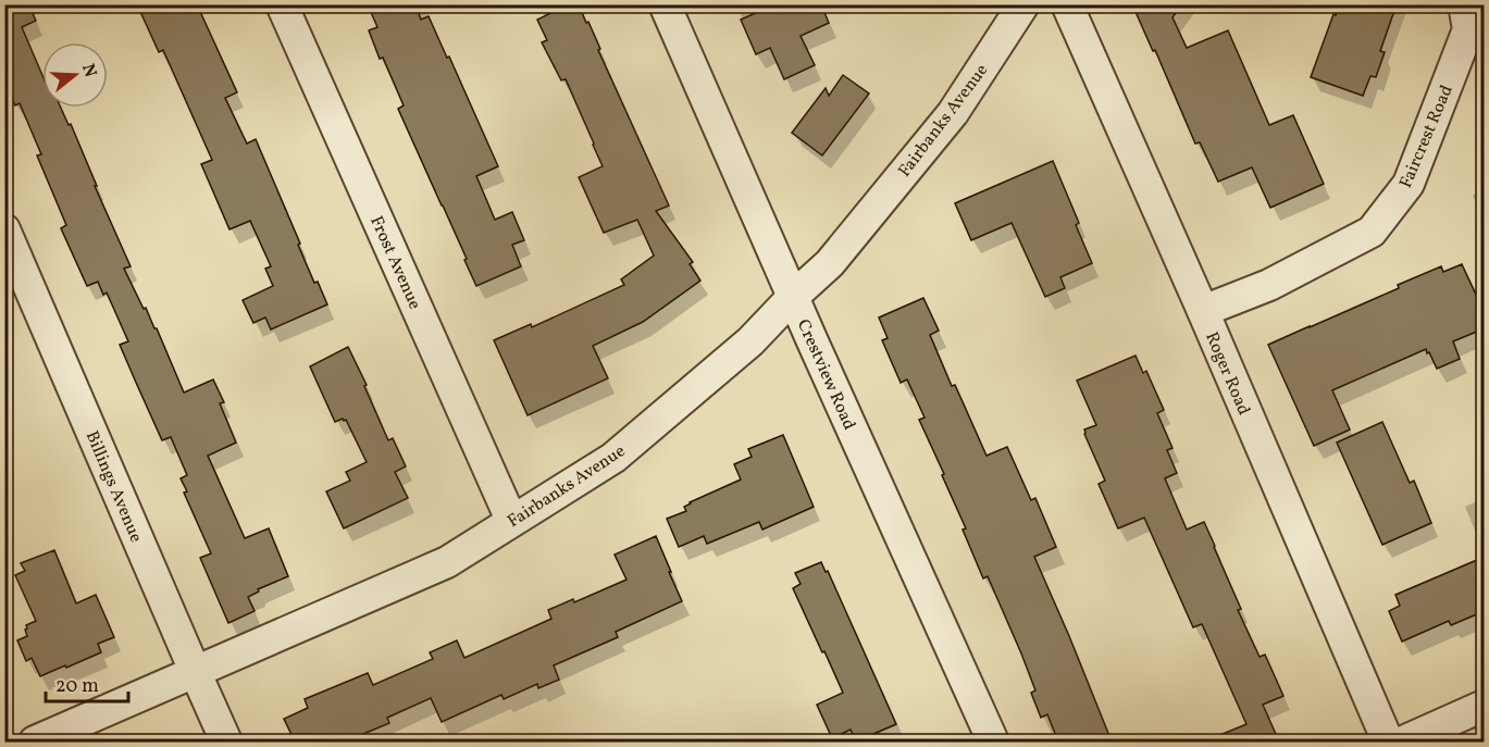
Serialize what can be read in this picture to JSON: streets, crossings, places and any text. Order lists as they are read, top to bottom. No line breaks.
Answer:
{"streets":{"street":["Fairbanks Avenue","Faircrest Road","Frost Avenue","Roger Road","Crestview Road","Billings Avenue"]},"crossings":[["Fairbanks Avenue","Frost Avenue"],["Fairbanks Avenue","Crestview Road"],["Fairbanks Avenue","Billings Avenue"],["Faircrest Road","Roger Road"]],"scale_bar":"20 m","north":"right"}
